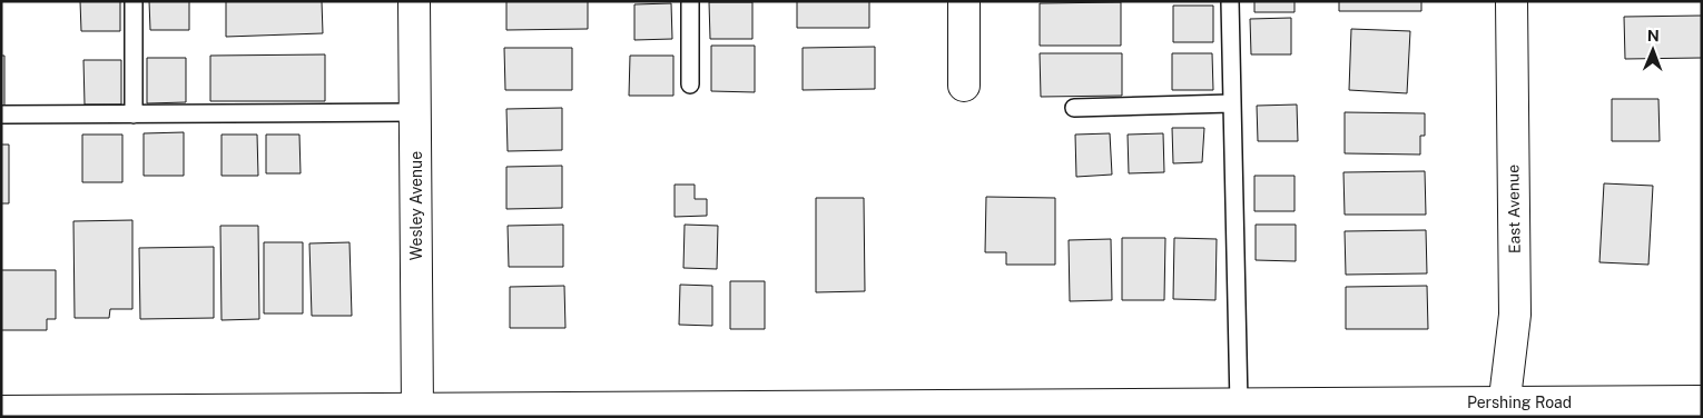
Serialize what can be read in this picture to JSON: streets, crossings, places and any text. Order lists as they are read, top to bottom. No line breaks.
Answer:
{"streets":{"main road":["Wesley Avenue","East Avenue","Pershing Road"]},"crossings":[["Wesley Avenue","Pershing Road"],["East Avenue","Pershing Road"]],"north":"top"}
